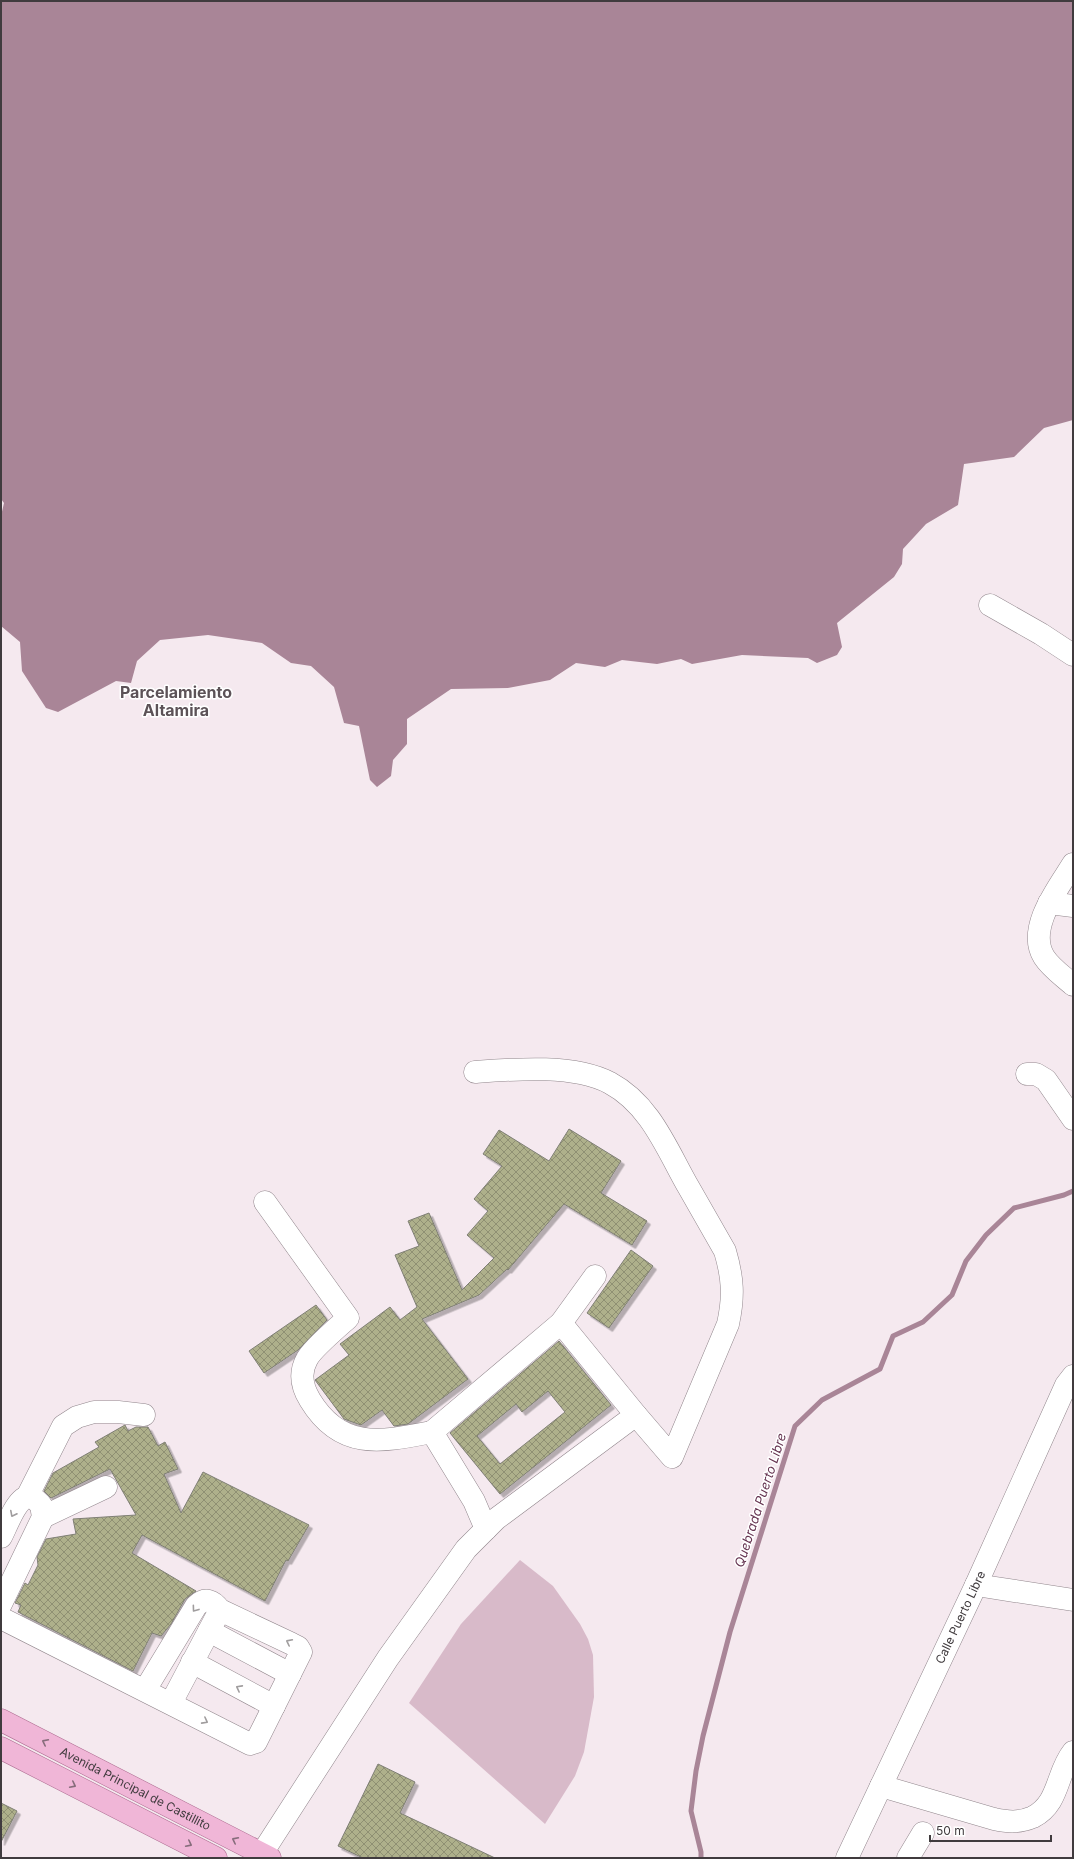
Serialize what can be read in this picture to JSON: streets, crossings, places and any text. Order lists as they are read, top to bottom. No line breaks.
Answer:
{"streets":{"main road":["Avenida Principal de Castillito"],"street":["Calle Puerto Libre"]},"districts":["Parcelamiento Altamira"],"water":["Quebrada Puerto Libre"],"scale_bar":"50 m"}
